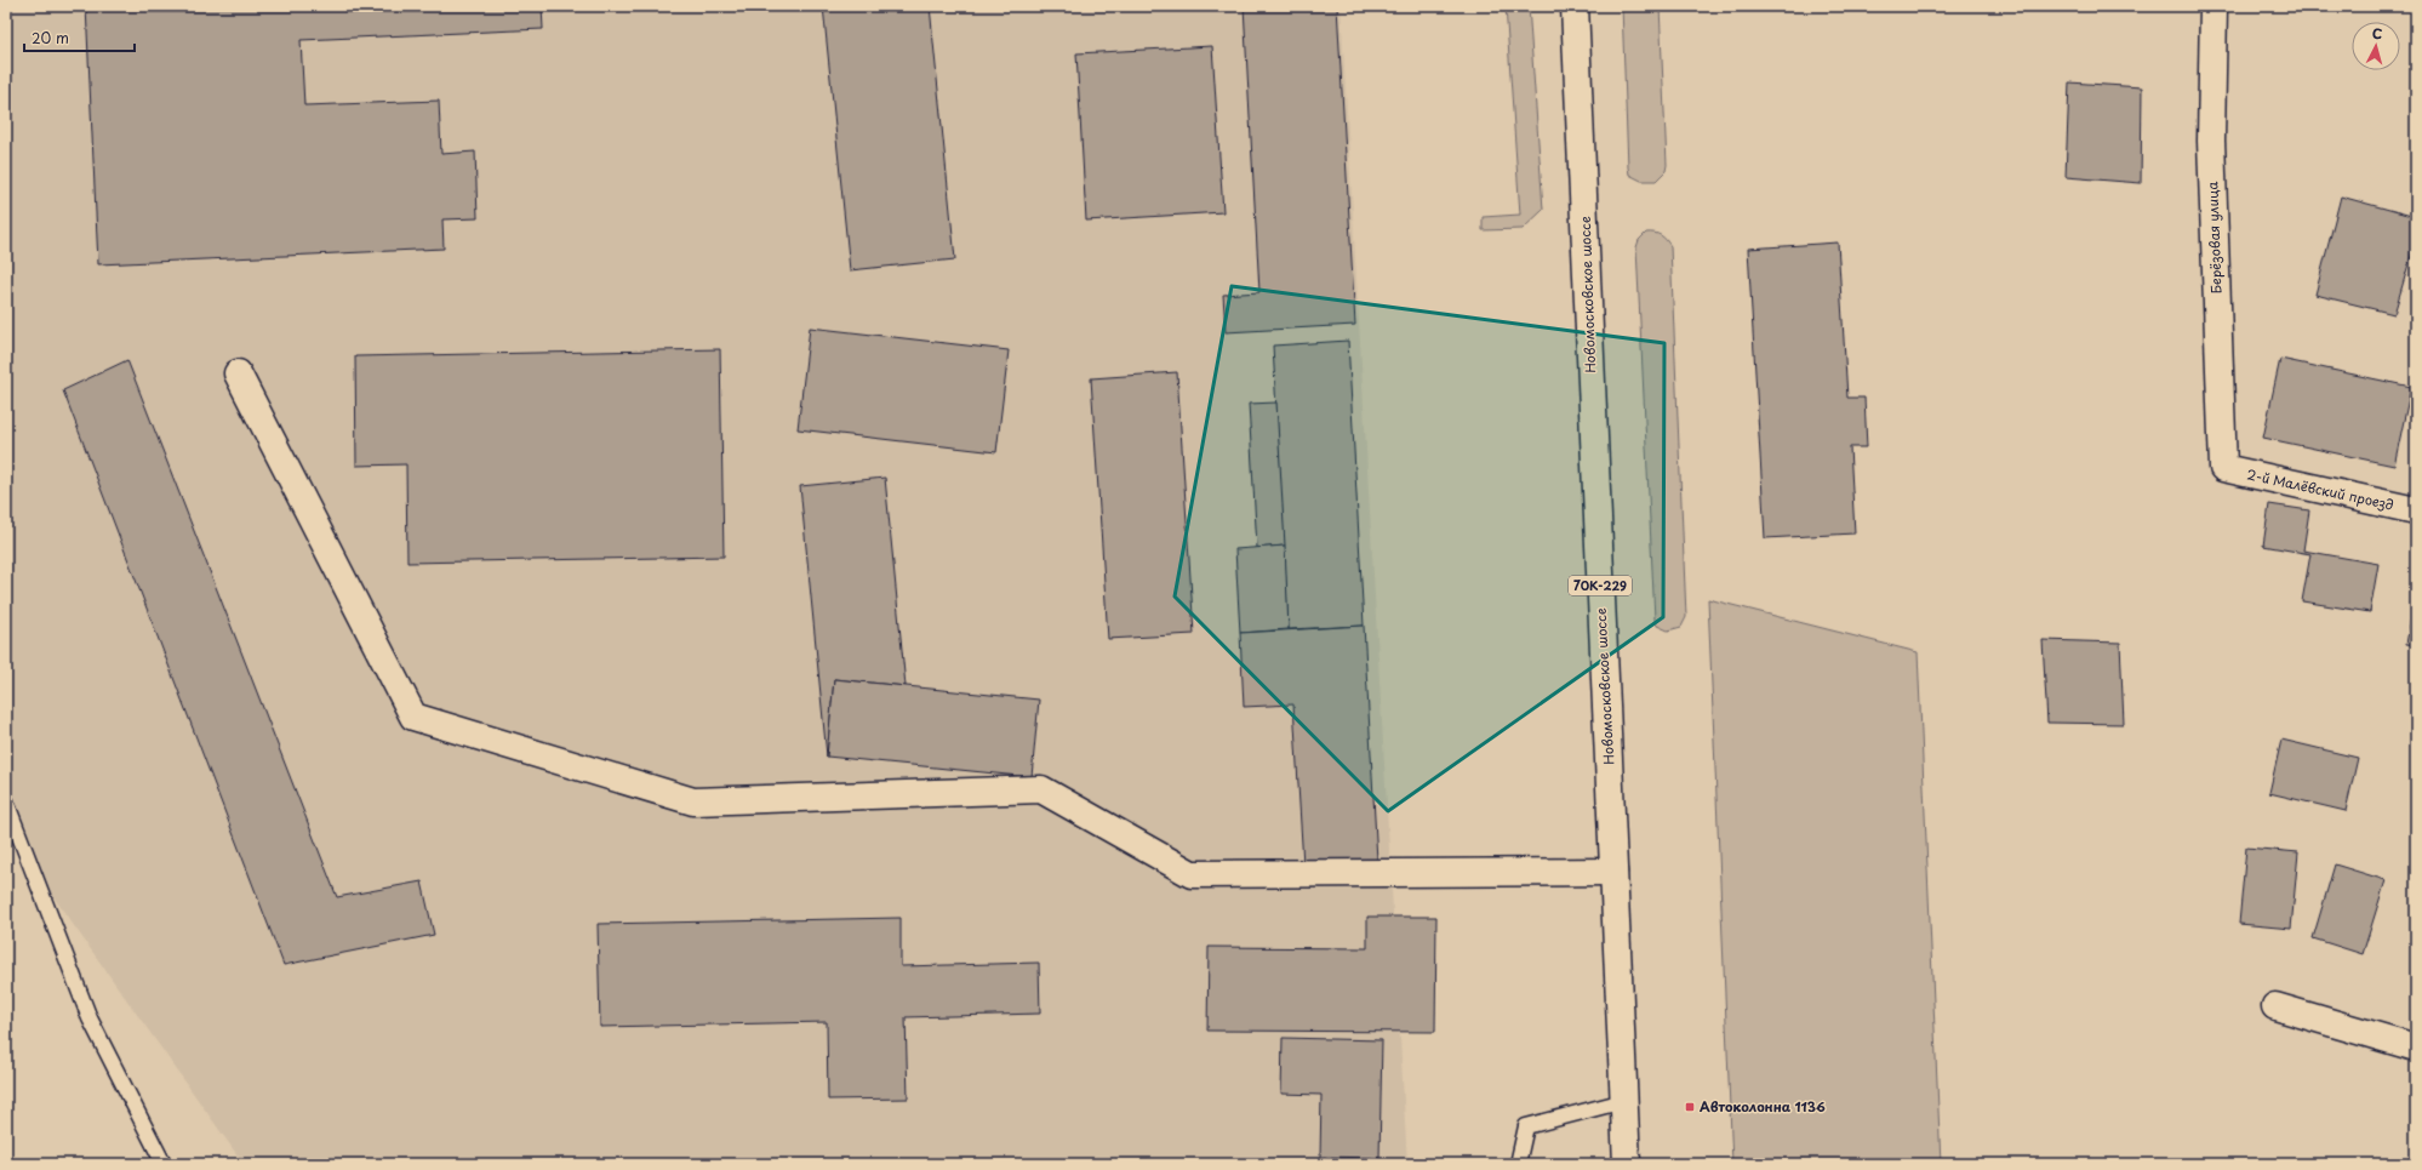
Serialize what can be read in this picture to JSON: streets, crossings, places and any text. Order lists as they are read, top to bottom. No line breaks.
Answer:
{"streets":{"street":["Берёзовая улица","Новомосковское шоссе","2-й Малёвский проезд","70К-229"]},"crossings":[["Берёзовая улица","2-й Малёвский проезд"]],"places":{"transit":["Автоколонна 1136"]},"scale_bar":"20 m","north":"top"}
